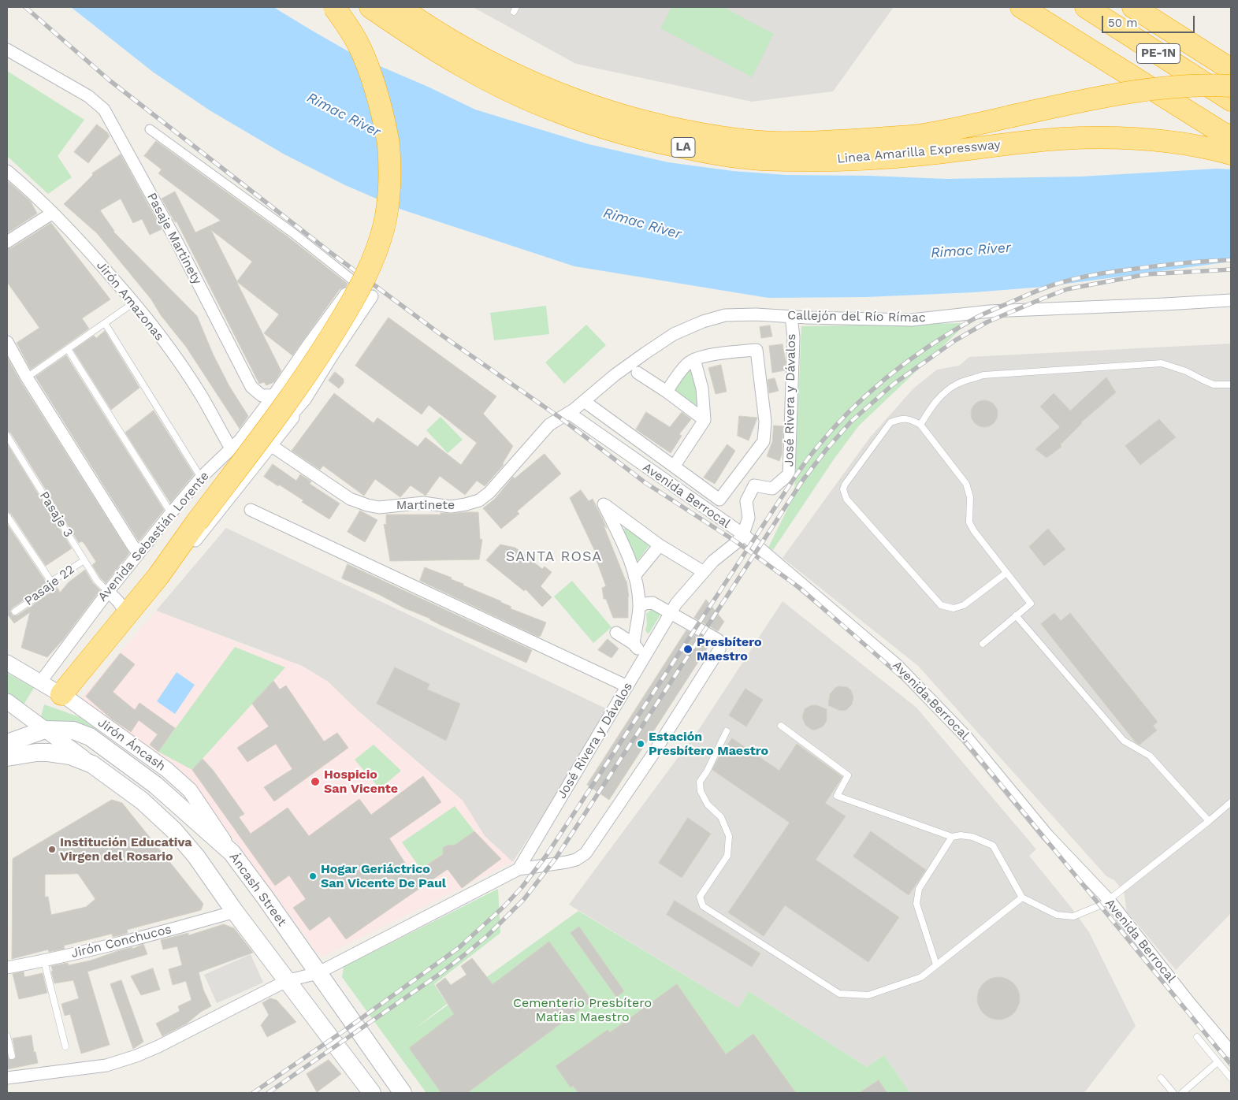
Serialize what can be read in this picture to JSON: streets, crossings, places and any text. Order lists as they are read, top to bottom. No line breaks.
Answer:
{"streets":{"highway":["PE-1N","LA","Linea Amarilla Expressway"],"main road":["Áncash Street"],"street":["Pasaje Martinety","Jirón Amazonas","Callejón del Río Rímac","José Rivera y Dávalos","Avenida Berrocal","Martinete","Avenida Sebastián Lorente","Jirón Áncash","Jirón Conchucos"],"lane":["Pasaje 3","Pasaje 22"]},"crossings":[["Pasaje Martinety","Avenida Sebastián Lorente"],["Jirón Amazonas","Avenida Sebastián Lorente"],["Callejón del Río Rímac","José Rivera y Dávalos"],["Callejón del Río Rímac","Avenida Berrocal"],["Callejón del Río Rímac","Martinete"],["José Rivera y Dávalos","Avenida Berrocal"],["Avenida Berrocal","Martinete"],["Pasaje 3","Avenida Sebastián Lorente"],["Pasaje 3","Pasaje 22"],["Avenida Sebastián Lorente","Jirón Áncash"],["Jirón Áncash","Áncash Street"]],"districts":["SANTA ROSA"],"water":["Rimac River"],"parks":["Cementerio Presbítero Matías Maestro"],"places":["Presbítero Maestro","Estación Presbítero Maestro","Hospicio San Vicente","Institución Educativa Virgen del Rosario","Hogar Geriáctrico San Vicente De Paul"],"scale_bar":"50 m"}
